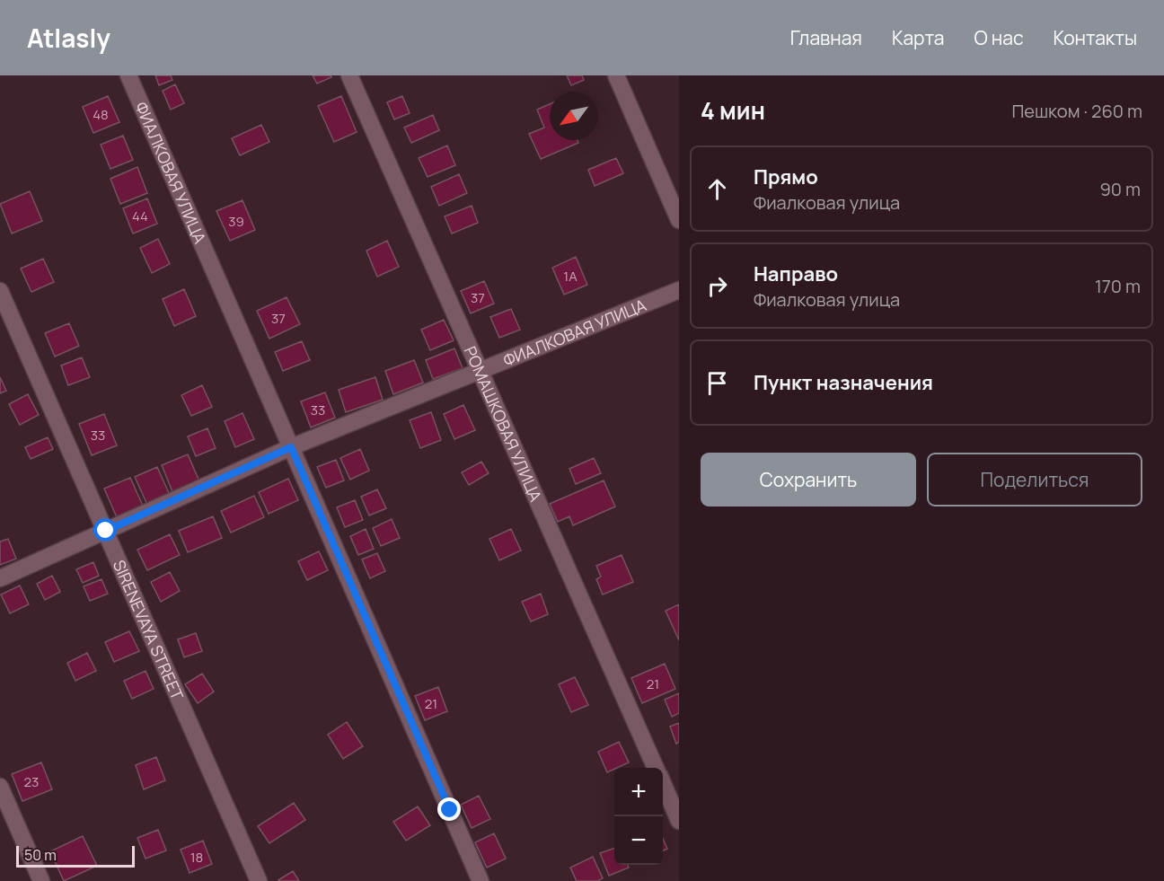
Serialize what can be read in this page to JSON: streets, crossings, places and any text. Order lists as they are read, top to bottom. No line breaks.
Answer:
{"streets":{"street":["ФИАЛКОВАЯ УЛИЦА","РОМАШКОВАЯ УЛИЦА","SIRENEVAYA STREET"]},"crossings":[["ФИАЛКОВАЯ УЛИЦА","РОМАШКОВАЯ УЛИЦА"],["ФИАЛКОВАЯ УЛИЦА","SIRENEVAYA STREET"]],"house_numbers":["48","44","39","1А","37","37","33","33","21","21","23","18"],"scale_bar":"50 m","north":"bottom left","page":{"header":"Atlasly","nav":["Главная","Карта","О нас","Контакты"],"heading":["4 мин","Пешком · 260 m"],"list":[["Прямо","Фиалковая улица","90 m"],["Направо","Фиалковая улица","170 m"],"Пункт назначения"],"buttons":["Сохранить","Поделиться"],"map_buttons":["+","−"],"scale":"50 m"}}
